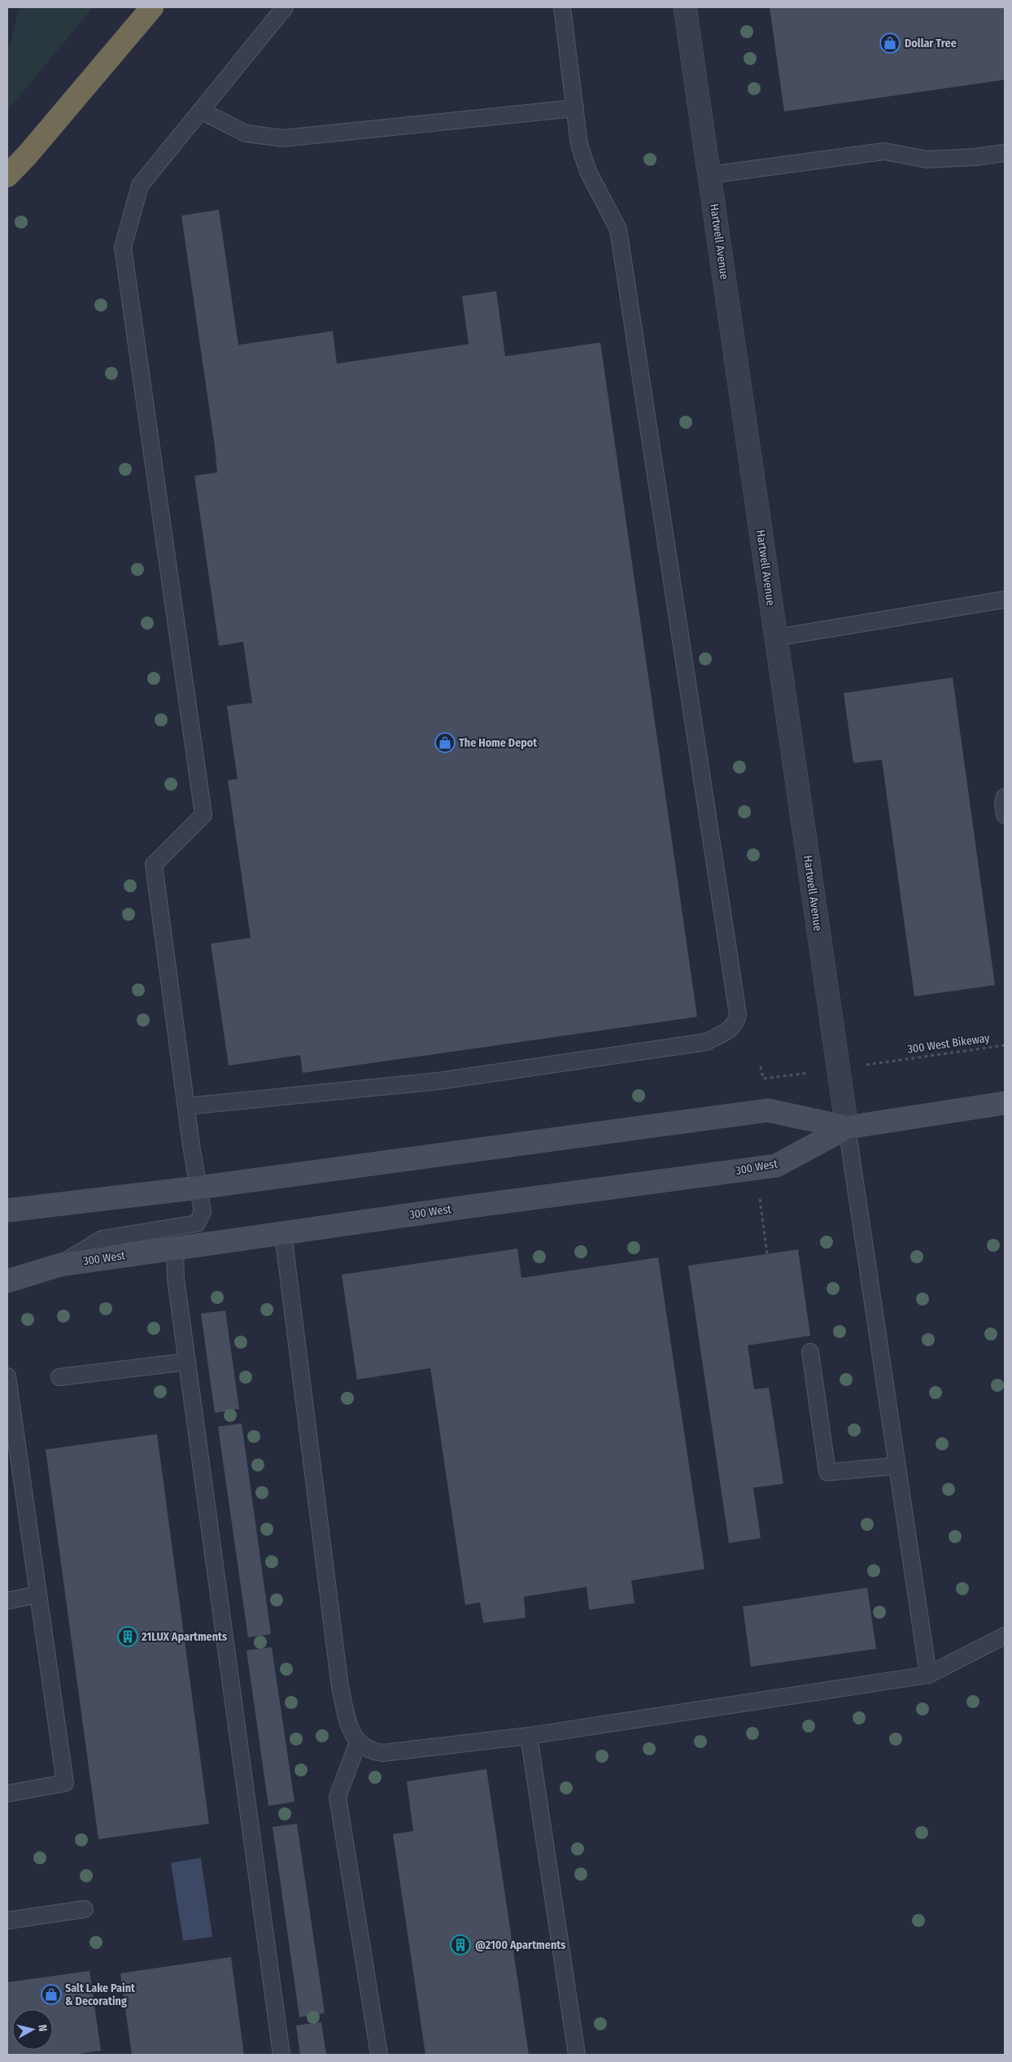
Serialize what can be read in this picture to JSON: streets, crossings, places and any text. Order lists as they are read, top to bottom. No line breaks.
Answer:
{"streets":{"main road":["300 West"],"street":["Hartwell Avenue"],"path":["300 West Bikeway"]},"crossings":[["Hartwell Avenue","300 West"]],"places":{"shop":["Dollar Tree","The Home Depot","Salt Lake Paint & Decorating"],"building":["21LUX Apartments","@2100 Apartments"]},"north":"right"}
